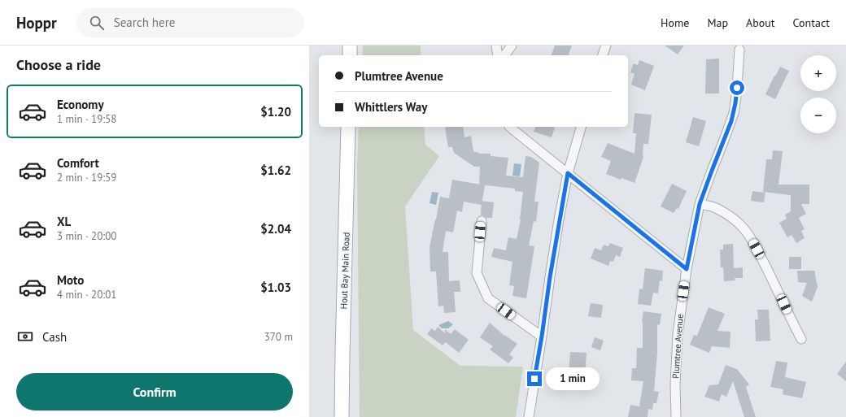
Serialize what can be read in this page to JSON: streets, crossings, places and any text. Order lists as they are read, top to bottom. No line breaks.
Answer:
{"streets":{"main road":["Hout Bay Main Road"],"street":["Plumtree Avenue"]},"page":{"header":"Hoppr","search":"Search here","nav":["Home","Map","About","Contact"],"heading":"Choose a ride","map_buttons":["+","−"],"banner":["Plumtree Avenue","Whittlers Way"],"list":[{"name":"Economy","note":"1 min · 19:58","value":"$1.20"},{"name":"Comfort","note":"2 min · 19:59","value":"$1.62"},{"name":"XL","note":"3 min · 20:00","value":"$2.04"},{"name":"Moto","note":"4 min · 20:01","value":"$1.03"}],"pay":["Cash","370 m"],"buttons":"Confirm","bubble":"1 min"}}
